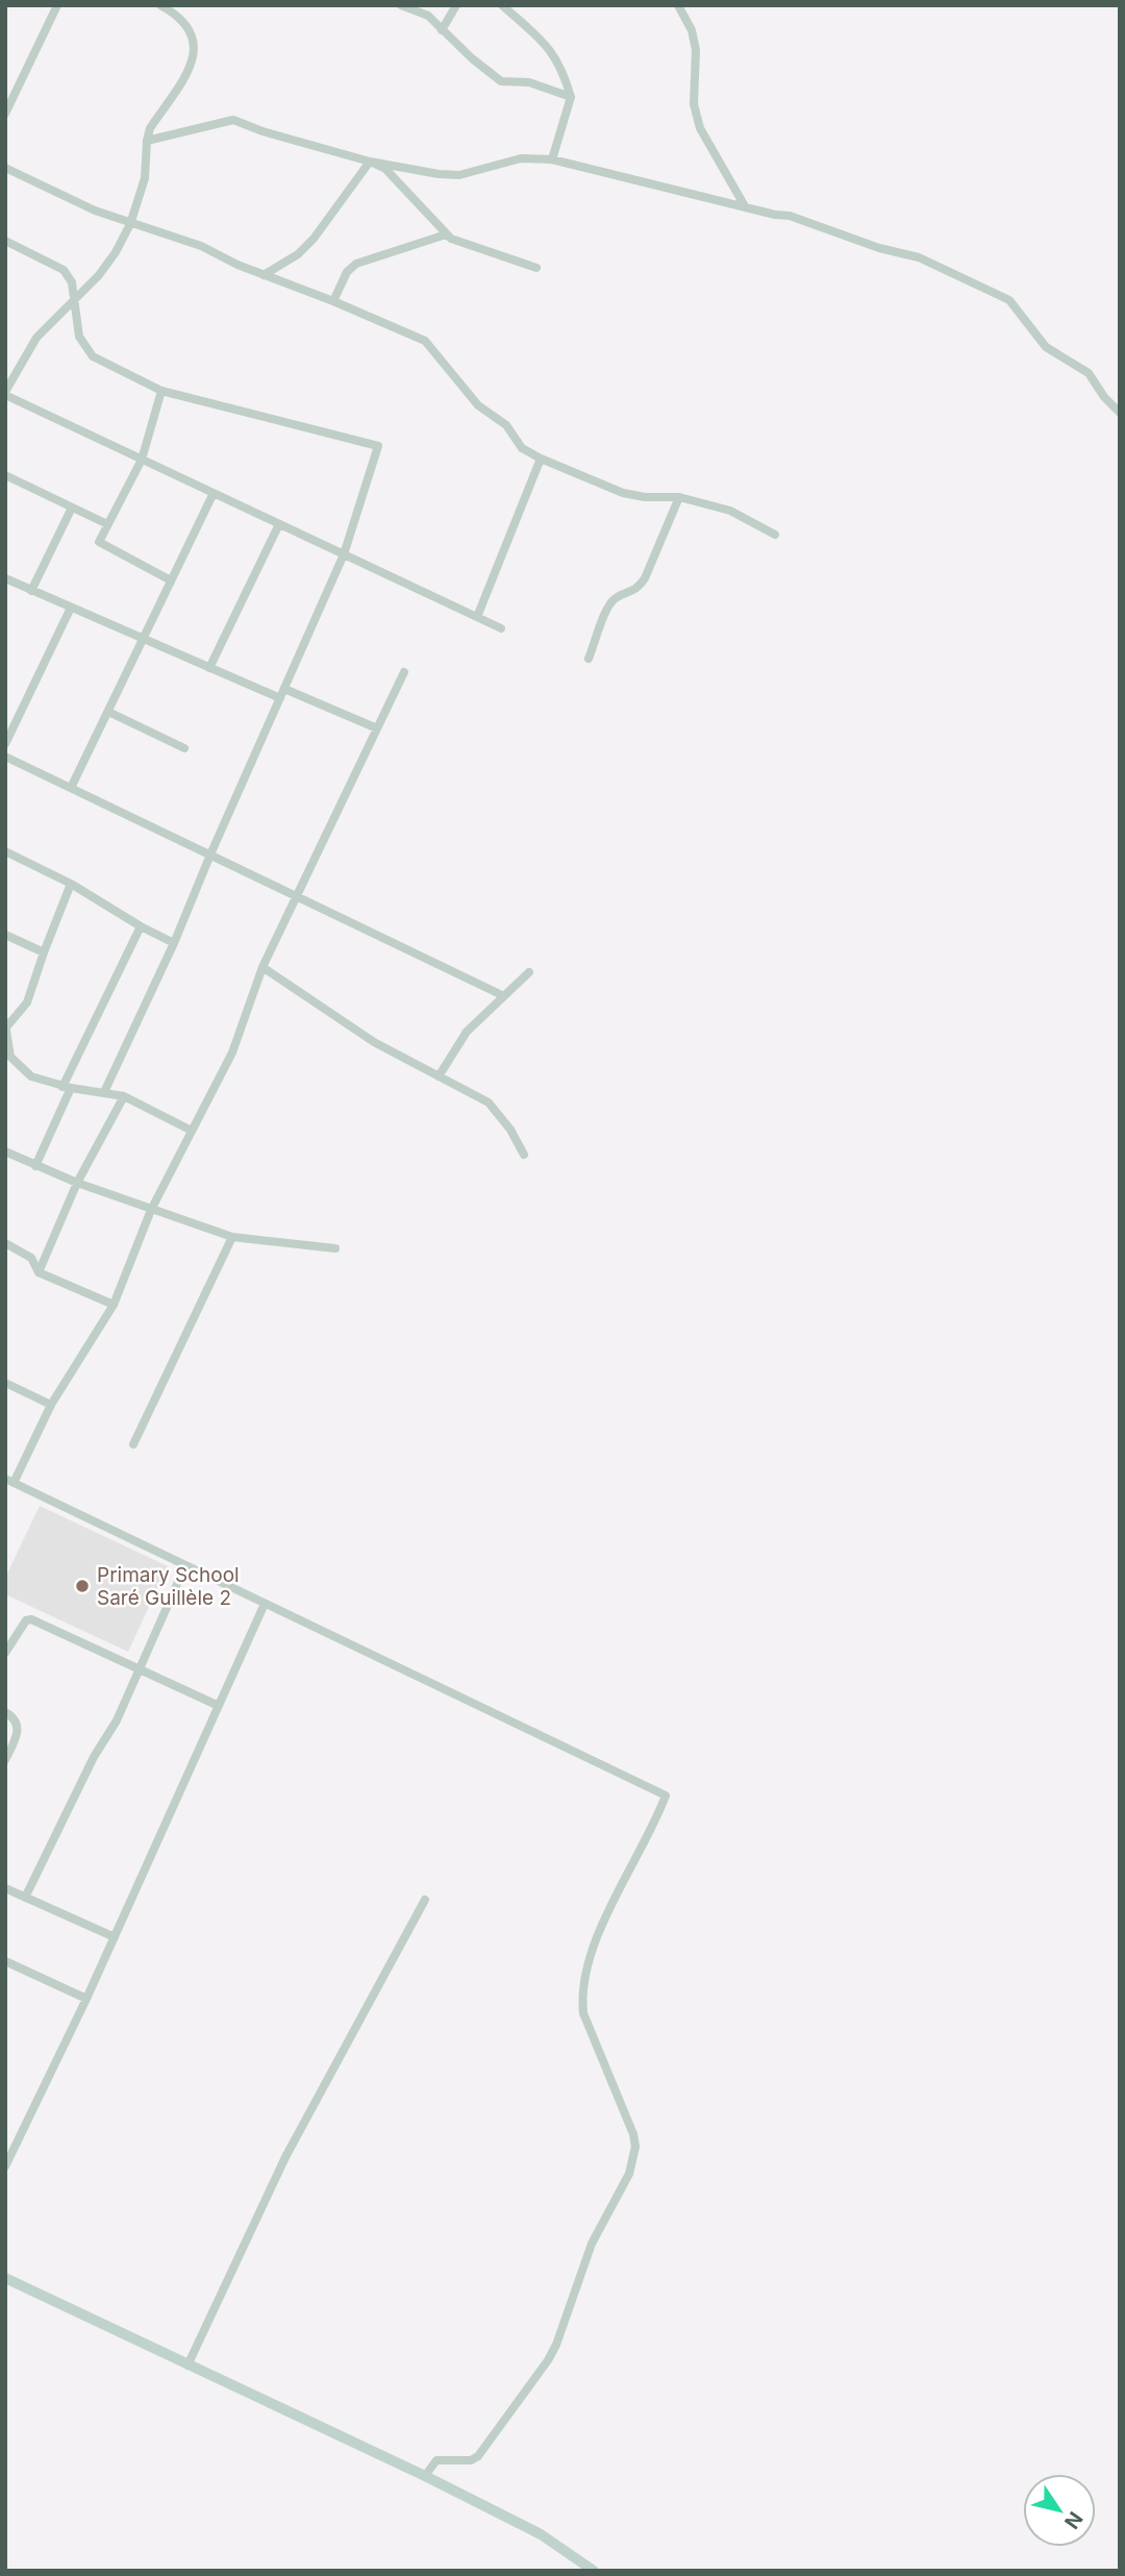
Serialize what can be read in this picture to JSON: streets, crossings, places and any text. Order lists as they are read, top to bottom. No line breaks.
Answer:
{"places":["Primary School Saré Guillèle 2"],"north":"bottom right"}
